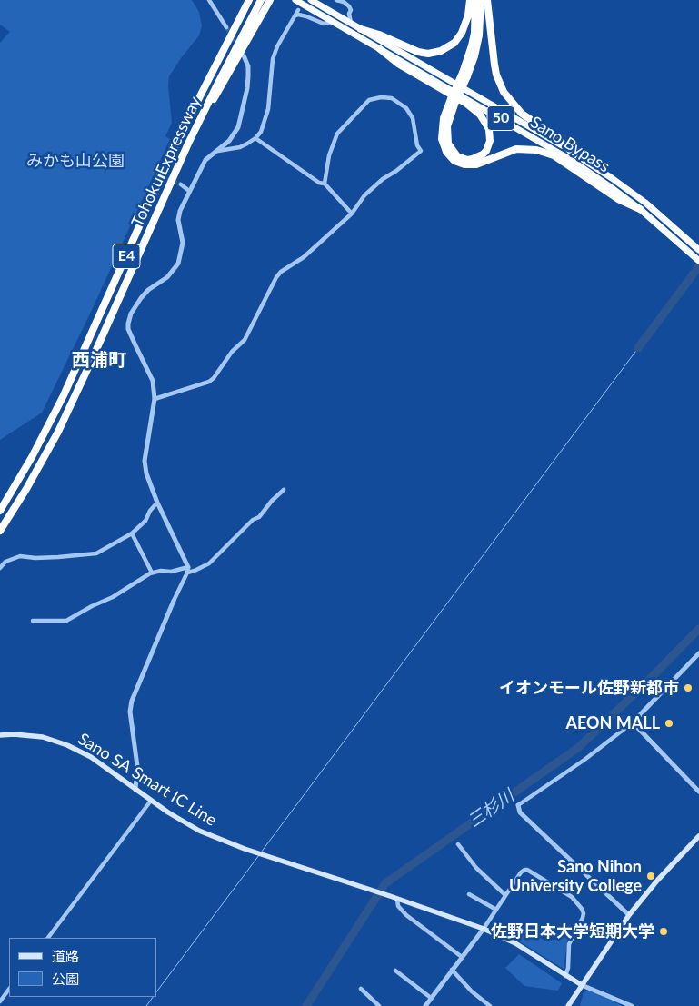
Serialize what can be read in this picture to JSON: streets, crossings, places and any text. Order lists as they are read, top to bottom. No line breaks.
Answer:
{"streets":{"highway":["50","Sano Bypass","Tohoku Expressway","E4"],"main road":["Sano SA Smart IC Line"]},"districts":["西浦町"],"water":["三杉川"],"parks":["みかも山公園"],"places":["イオンモール佐野新都市","AEON MALL","Sano Nihon University College","佐野日本大学短期大学"],"legend":["道路","公園"]}
